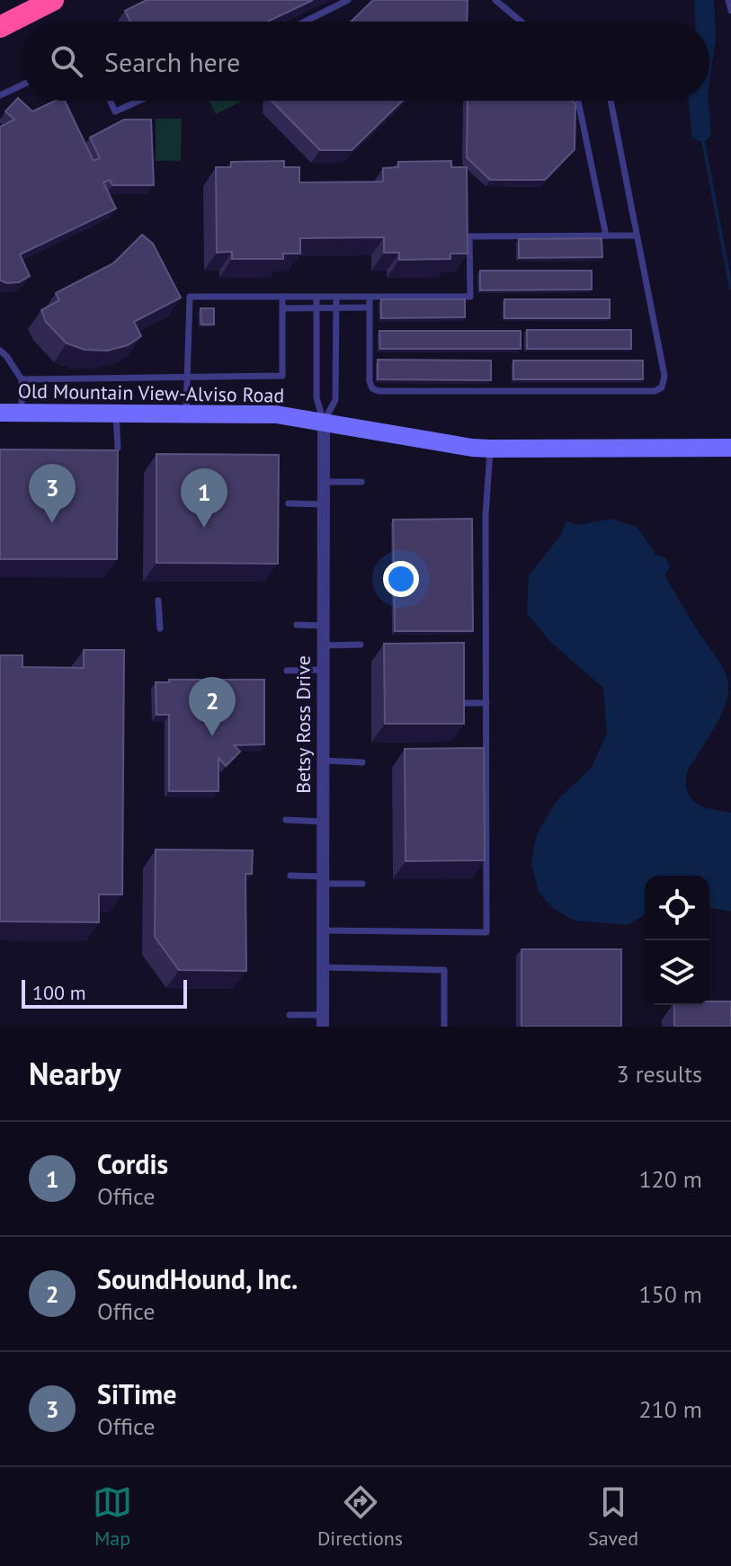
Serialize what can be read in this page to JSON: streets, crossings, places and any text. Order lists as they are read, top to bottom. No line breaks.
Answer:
{"streets":{"street":["Old Mountain View-Alviso Road","Betsy Ross Drive"]},"crossings":[["Old Mountain View-Alviso Road","Betsy Ross Drive"]],"scale_bar":"100 m","page":{"search":"Search here","pins":["3","1","2"],"scale":"100 m","heading":["Nearby","3 results"],"list":[{"mark":"1","name":"Cordis","note":"Office","value":"120 m"},{"mark":"2","name":"SoundHound, Inc.","note":"Office","value":"150 m"},{"mark":"3","name":"SiTime","note":"Office","value":"210 m"}],"nav":["Map","Directions","Saved"]}}
